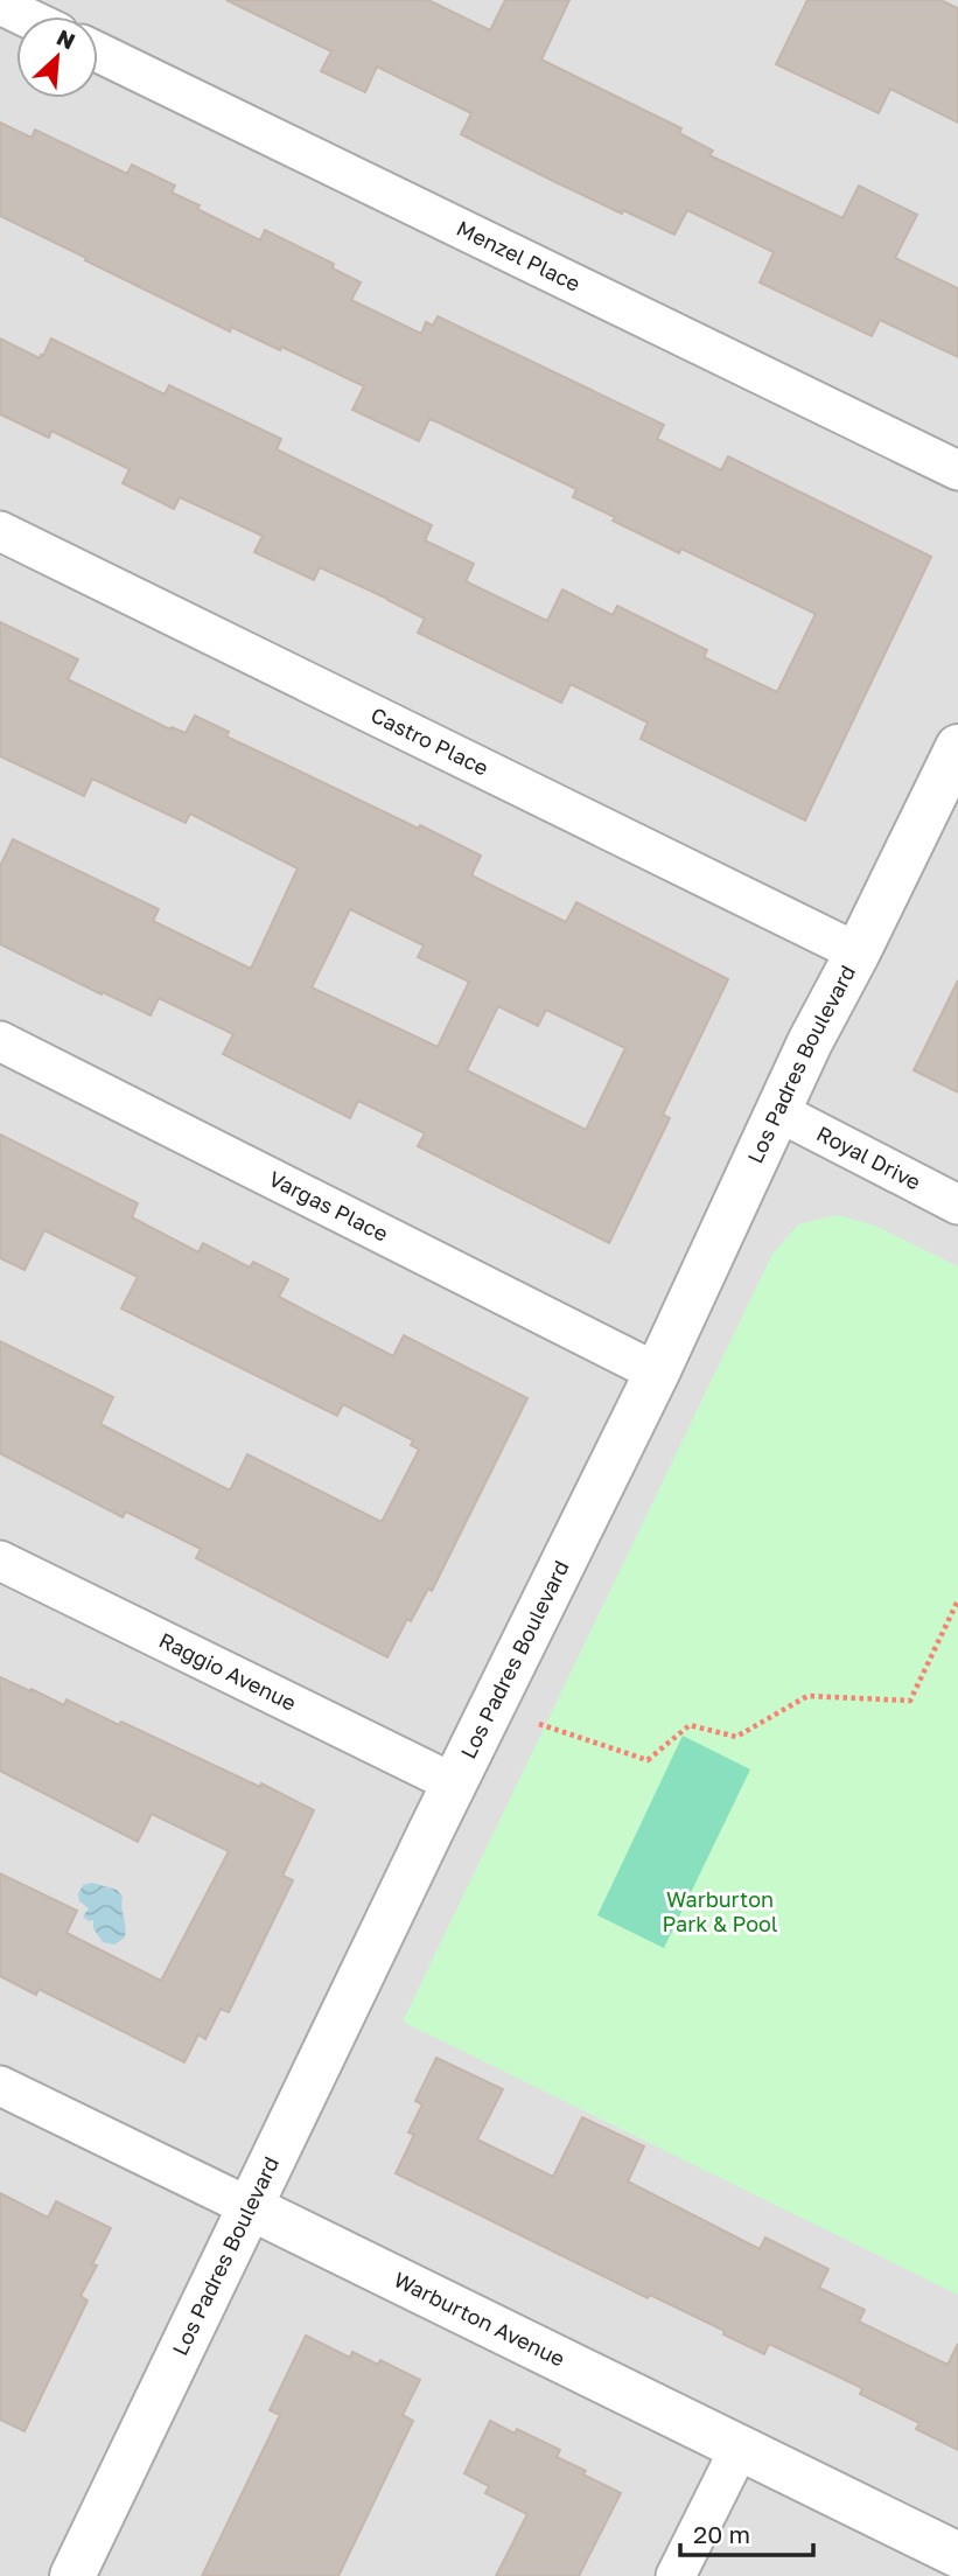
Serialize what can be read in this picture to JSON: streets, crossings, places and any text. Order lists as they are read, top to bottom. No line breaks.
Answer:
{"streets":{"street":["Menzel Place","Castro Place","Los Padres Boulevard","Royal Drive","Vargas Place","Raggio Avenue","Warburton Avenue"]},"crossings":[["Castro Place","Los Padres Boulevard"],["Los Padres Boulevard","Royal Drive"],["Los Padres Boulevard","Vargas Place"],["Los Padres Boulevard","Raggio Avenue"],["Los Padres Boulevard","Warburton Avenue"]],"parks":["Warburton Park & Pool"],"scale_bar":"20 m","north":"top right"}
